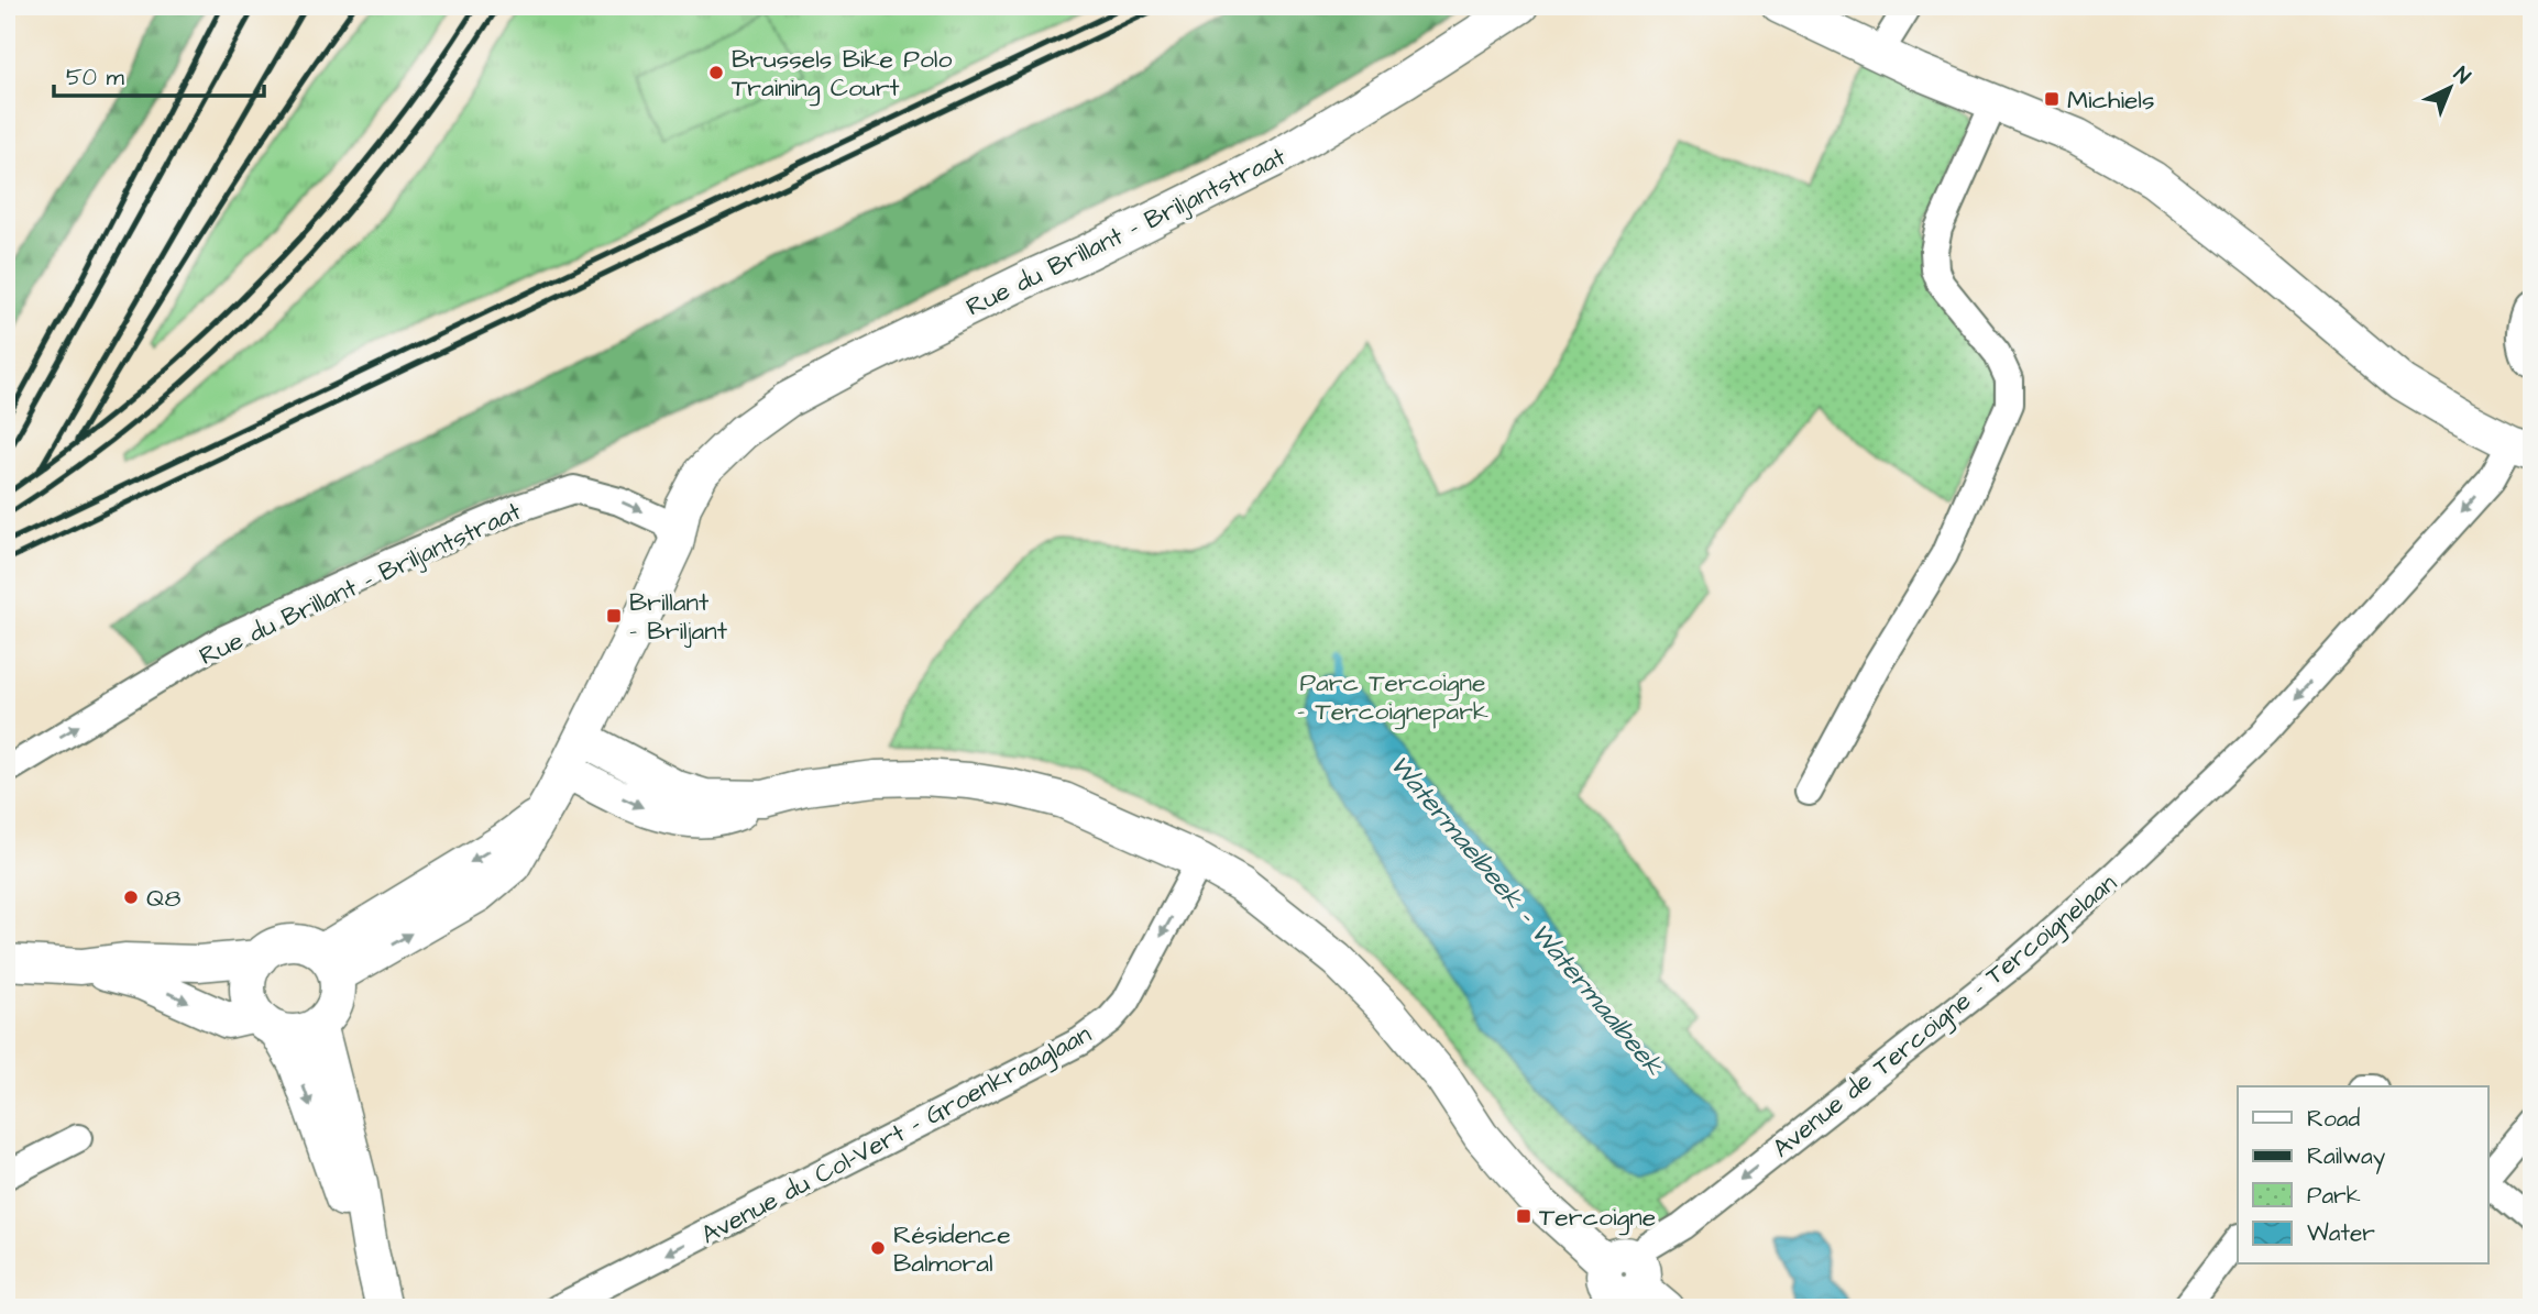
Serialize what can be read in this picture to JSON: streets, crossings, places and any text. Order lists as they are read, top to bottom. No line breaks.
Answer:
{"streets":{"street":["Rue du Brillant - Briljantstraat","Avenue de Tercoigne - Tercoignelaan","Avenue du Col-Vert - Groenkraaglaan"]},"one_way":["Avenue de Tercoigne - Tercoignelaan","Avenue du Col-Vert - Groenkraaglaan"],"water":["Watermaelbeek - Watermaalbeek"],"parks":["Parc Tercoigne - Tercoignepark"],"places":{"other":["Brussels Bike Polo Training Court","Q8","Résidence Balmoral"],"transit":["Michiels","Brillant - Briljant","Tercoigne"]},"legend":["Road","Railway","Park","Water"],"scale_bar":"50 m","north":"top right"}
